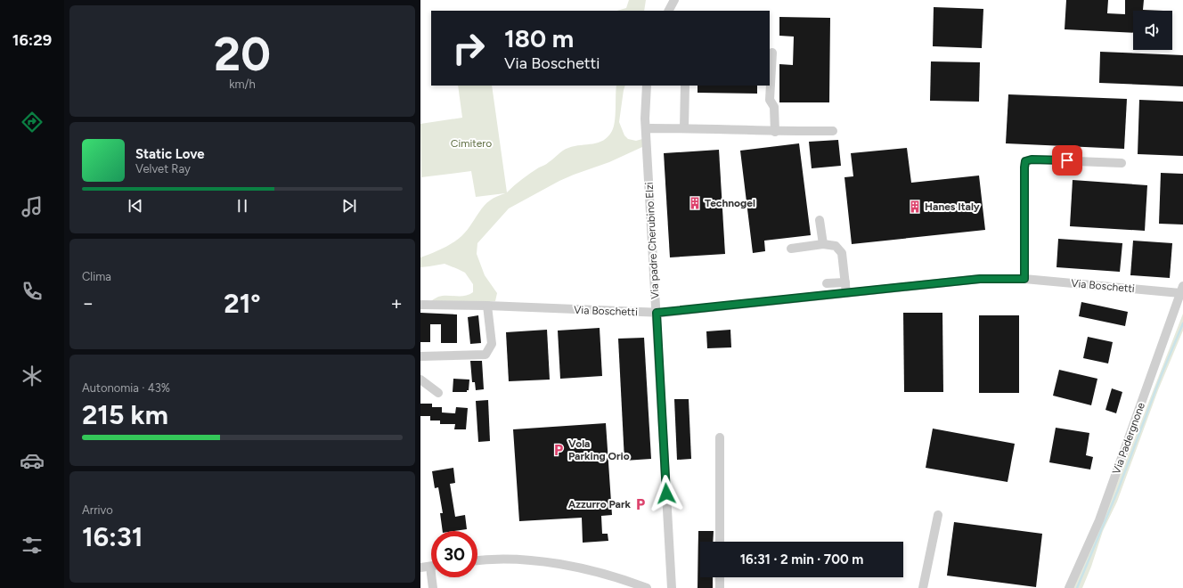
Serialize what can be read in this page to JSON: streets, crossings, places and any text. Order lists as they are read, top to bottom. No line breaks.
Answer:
{"streets":{"street":["Via padre Cherubino Elzi","Via Boschetti","Via Padergnone"]},"crossings":[["Via padre Cherubino Elzi","Via Boschetti"],["Via Boschetti","Via Padergnone"]],"parks":["Cimitero"],"places":{"building":["Technogel","Hanes Italy"],"parking":["Vola Parking Orio","Azzurro Park"]},"page":{"tabs":"16:29","tile":[["20","km/h"],"Clima",["Autonomia · 43%","215 km"],["Arrivo","16:31"]],"turn":["180 m","Via Boschetti"],"song":["Static Love","Velvet Ray"],"heat":["−","21°","+"],"limit":"30","trip":"16:31 · 2 min · 700 m"}}
